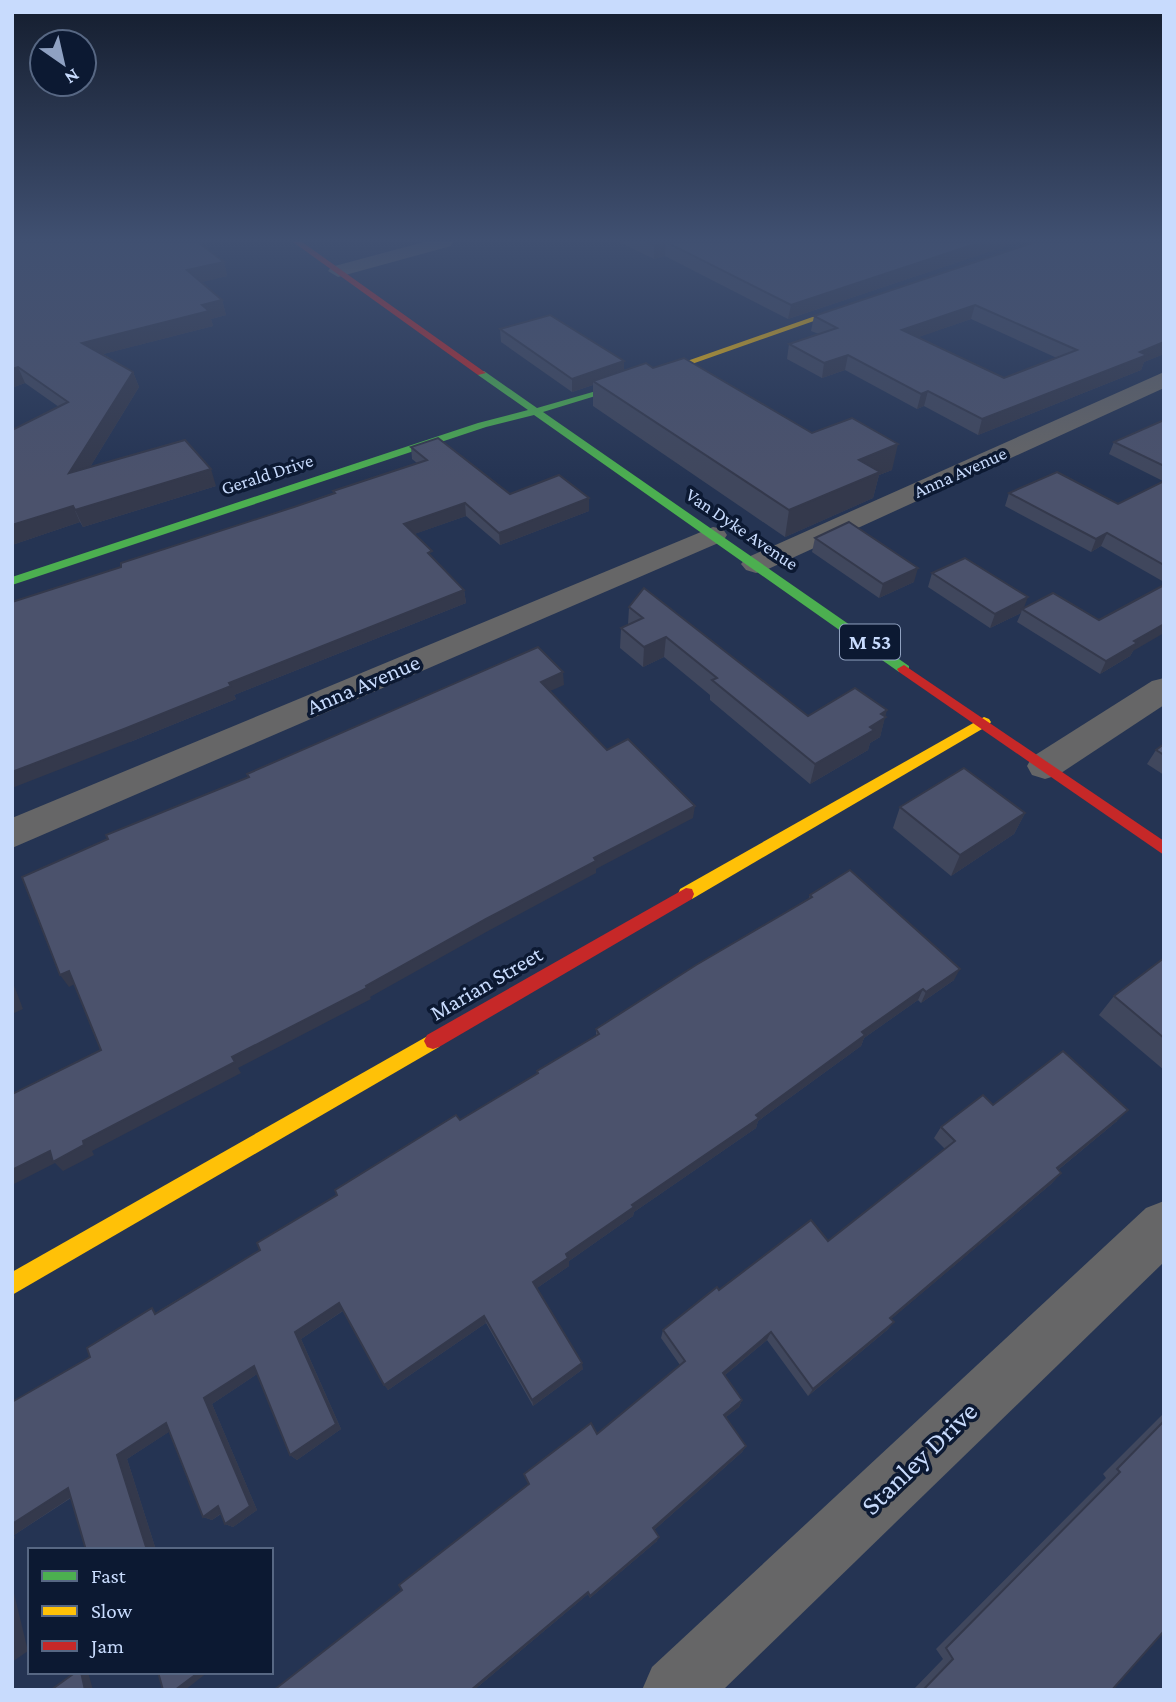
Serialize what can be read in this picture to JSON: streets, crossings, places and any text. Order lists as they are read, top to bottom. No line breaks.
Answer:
{"streets":{"street":["Anna Avenue","Gerald Drive","Van Dyke Avenue","M 53","Marian Street","Stanley Drive"]},"crossings":[["Anna Avenue","Van Dyke Avenue"],["Gerald Drive","Van Dyke Avenue"],["Van Dyke Avenue","Marian Street"]],"legend":["Fast","Slow","Jam"],"north":"bottom right"}
